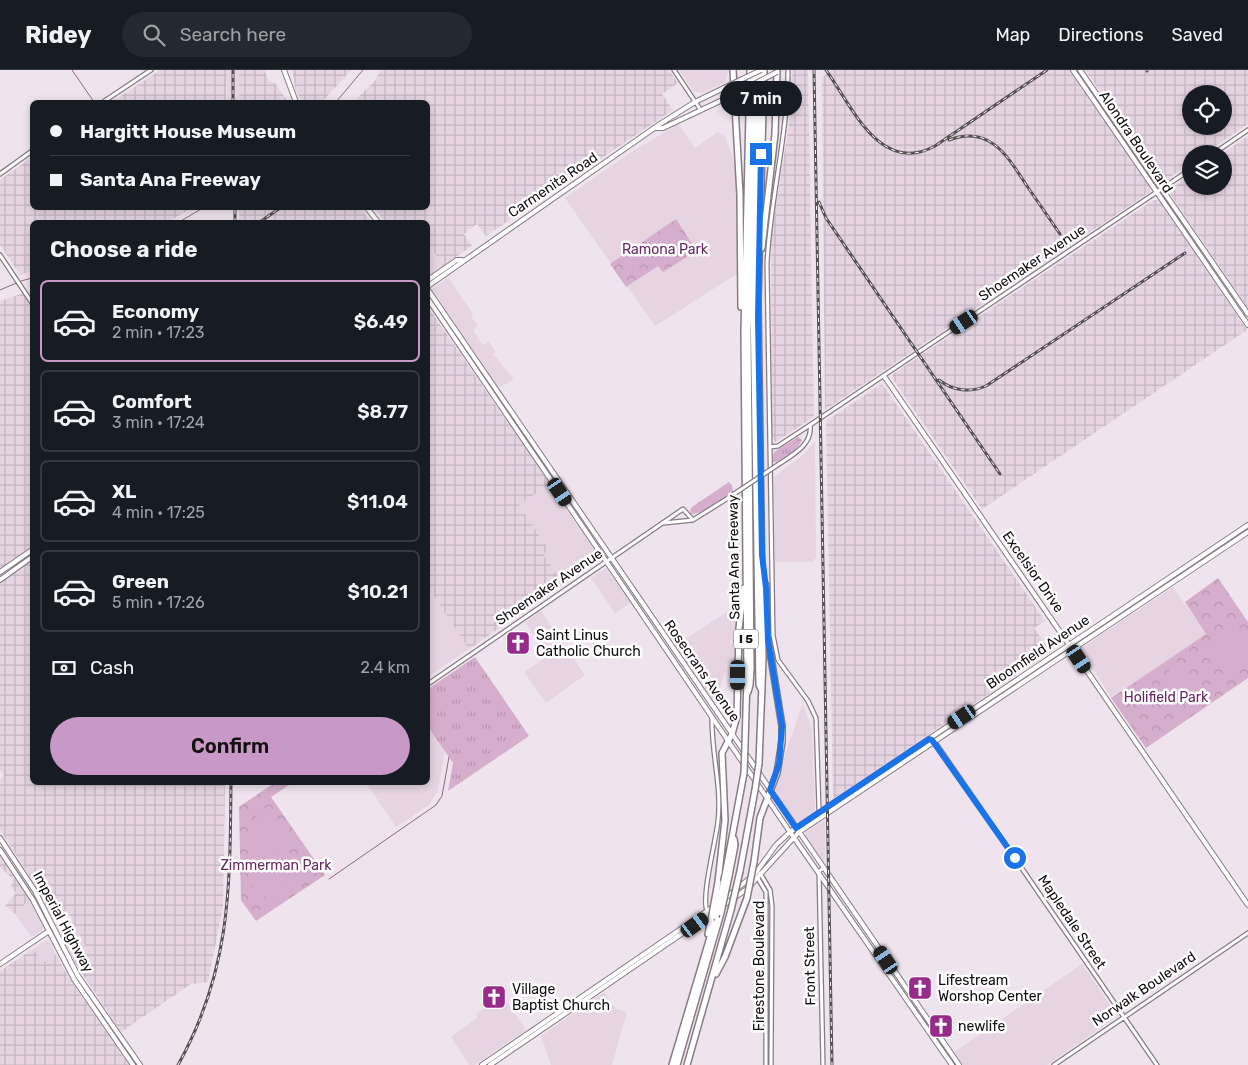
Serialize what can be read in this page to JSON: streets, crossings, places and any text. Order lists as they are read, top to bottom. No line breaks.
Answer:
{"streets":{"highway":["Santa Ana Freeway","I 5"],"main road":["Alondra Boulevard","Carmenita Road","Excelsior Drive","Bloomfield Avenue","Rosecrans Avenue","Imperial Highway"],"street":["Shoemaker Avenue","Mapledale Street","Firestone Boulevard","Front Street","Norwalk Boulevard"]},"crossings":[["Alondra Boulevard","Shoemaker Avenue"],["Carmenita Road","Santa Ana Freeway"],["Shoemaker Avenue","Excelsior Drive"],["Shoemaker Avenue","Rosecrans Avenue"],["Santa Ana Freeway","Bloomfield Avenue"],["Excelsior Drive","Bloomfield Avenue"],["Bloomfield Avenue","Rosecrans Avenue"],["Bloomfield Avenue","Mapledale Street"],["Bloomfield Avenue","Firestone Boulevard"],["Rosecrans Avenue","Front Street"],["Mapledale Street","Norwalk Boulevard"]],"parks":["Ramona Park","Holifield Park","Zimmerman Park"],"places":{"church":["Saint Linus Catholic Church","Lifestream Worshop Center","Village Baptist Church","newlife"]},"page":{"header":"Ridey","search":"Search here","nav":["Map","Directions","Saved"],"bubble":"7 min","banner":["Hargitt House Museum","Santa Ana Freeway"],"heading":"Choose a ride","list":[{"name":"Economy","note":"2 min · 17:23","value":"$6.49"},{"name":"Comfort","note":"3 min · 17:24","value":"$8.77"},{"name":"XL","note":"4 min · 17:25","value":"$11.04"},{"name":"Green","note":"5 min · 17:26","value":"$10.21"}],"pay":["Cash","2.4 km"],"buttons":"Confirm"}}
